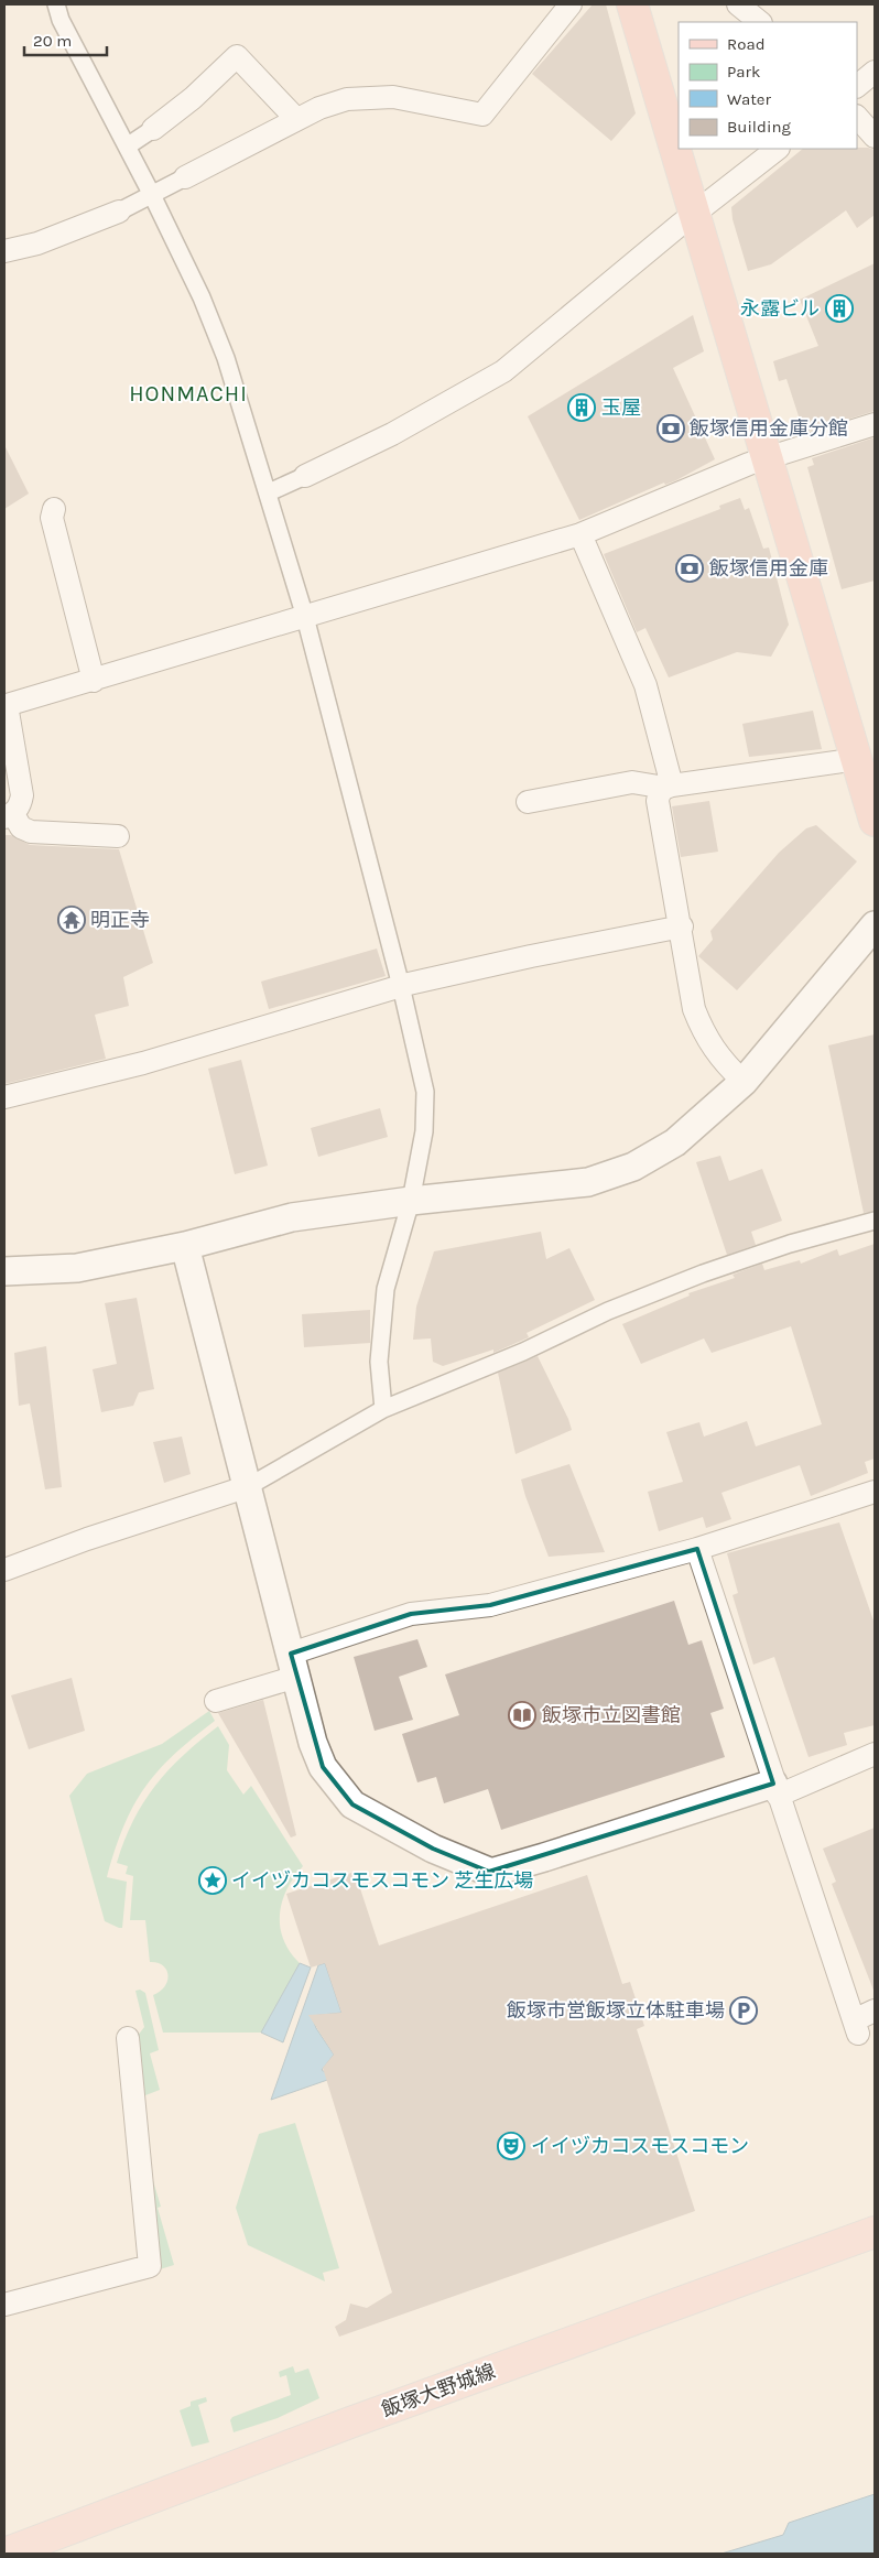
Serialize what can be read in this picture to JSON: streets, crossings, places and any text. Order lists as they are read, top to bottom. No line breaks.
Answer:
{"streets":{"main road":["飯塚大野城線"]},"districts":["HONMACHI"],"places":{"building":["永露ビル","玉屋"],"bank":["飯塚信用金庫分館","飯塚信用金庫"],"temple":["明正寺"],"library":["飯塚市立図書館"],"place":["イイヅカコスモスコモン 芝生広場"],"parking":["飯塚市営飯塚立体駐車場"],"theatre":["イイヅカコスモスコモン"]},"legend":["Road","Park","Water","Building"],"scale_bar":"20 m"}
